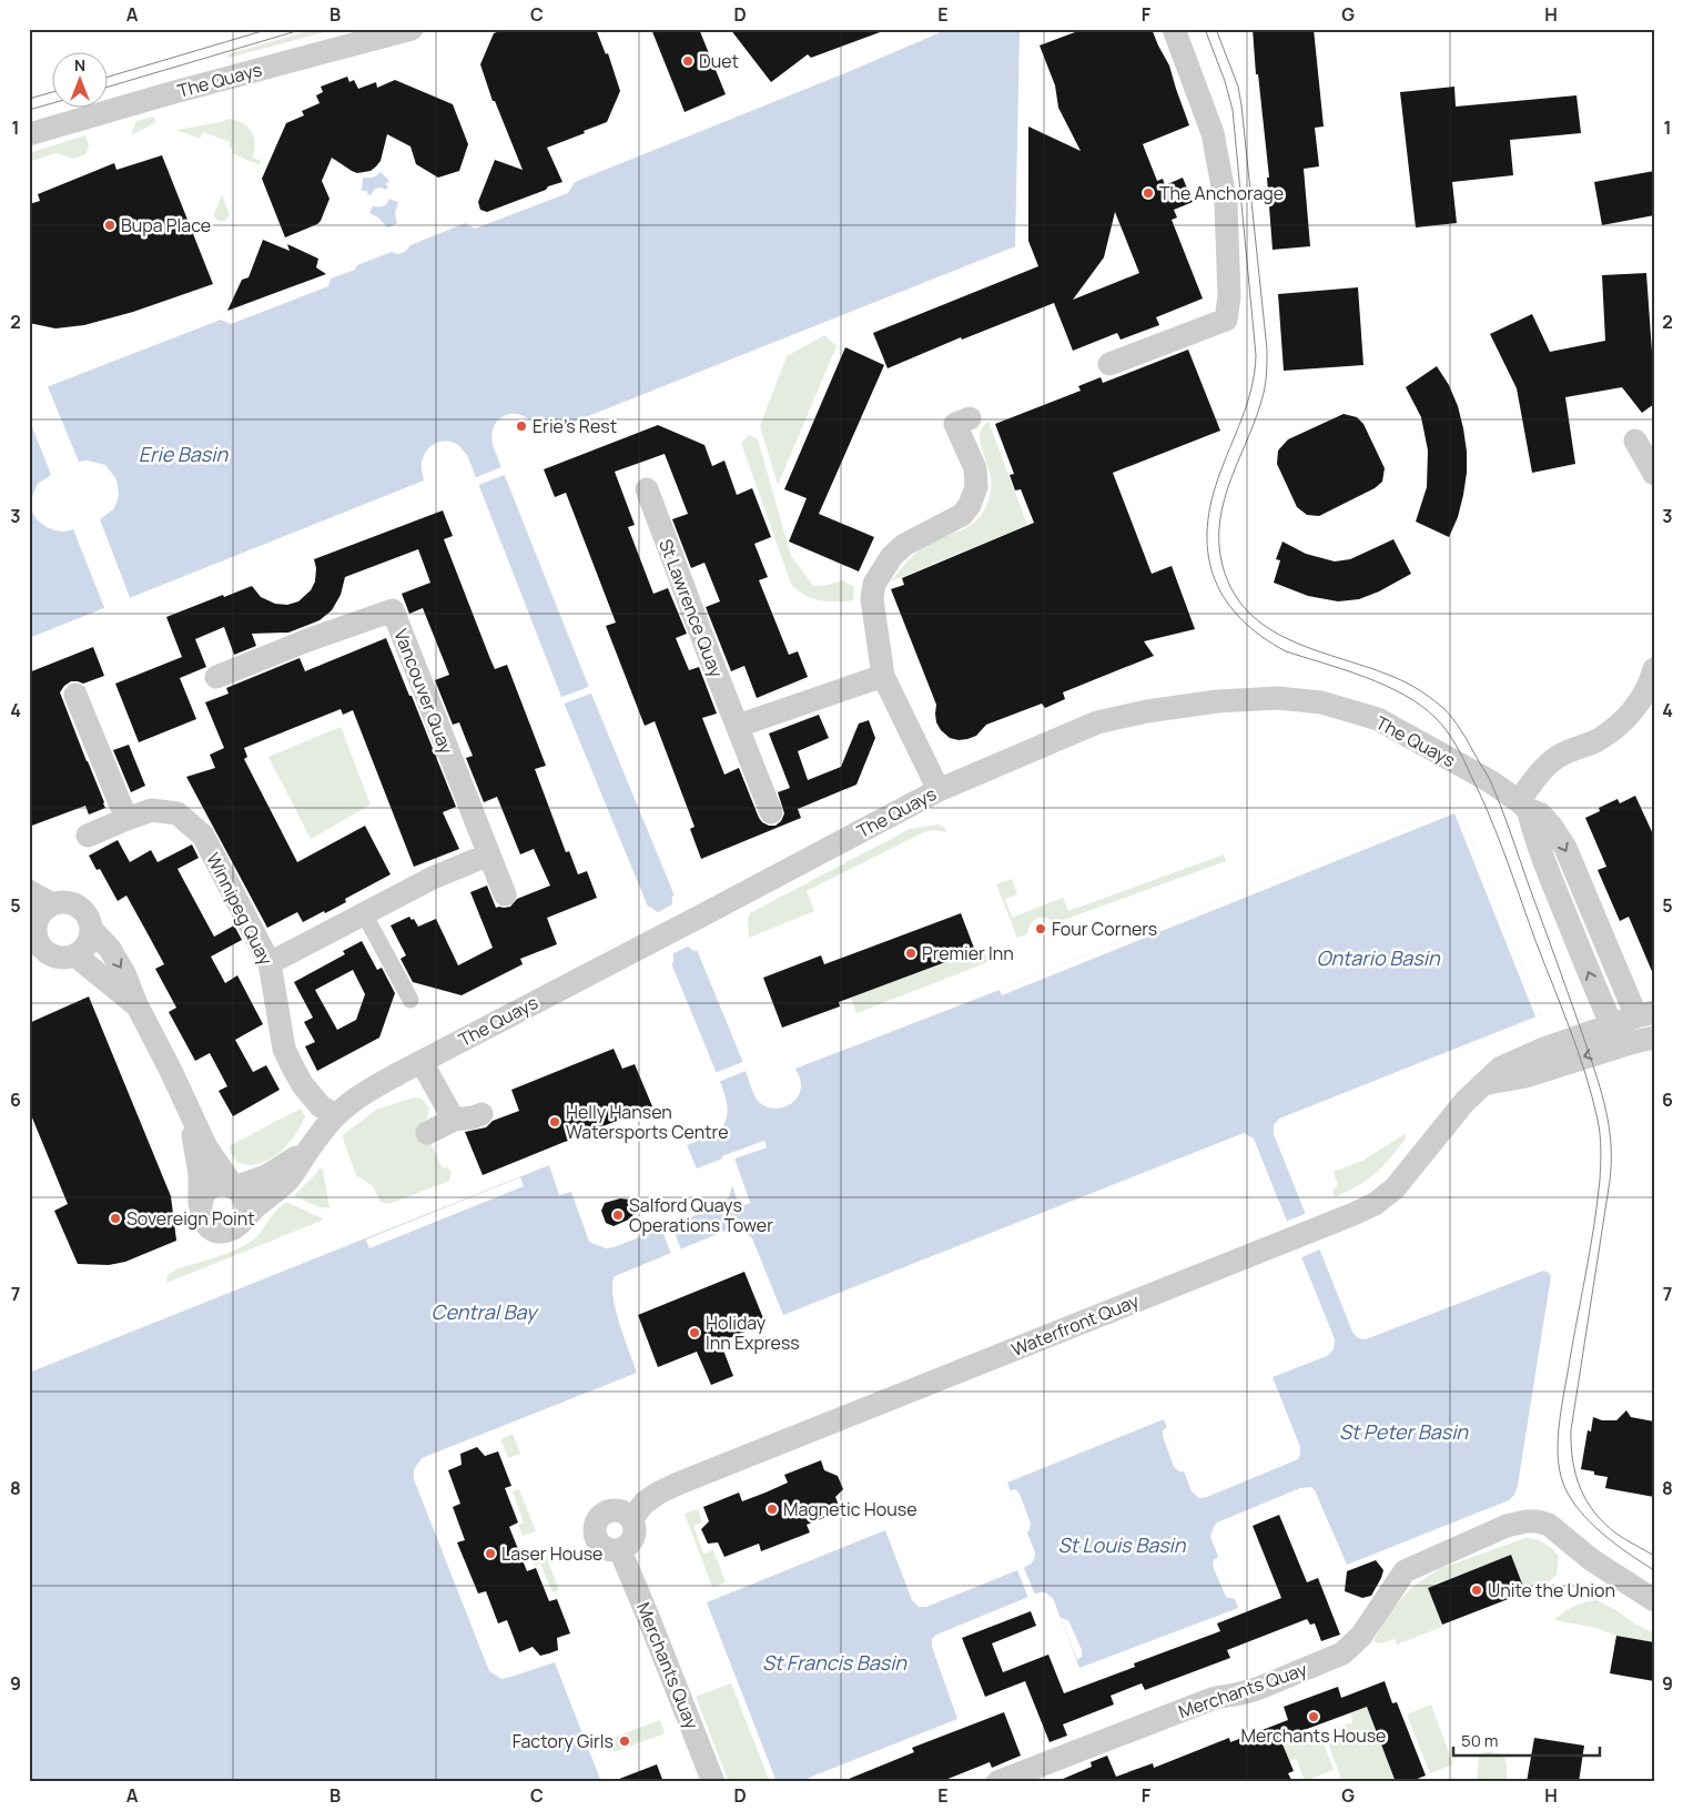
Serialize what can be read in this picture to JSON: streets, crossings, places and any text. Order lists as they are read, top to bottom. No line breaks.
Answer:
{"streets":{"street":["The Quays","St Lawrence Quay","Vancouver Quay","Winnipeg Quay","Waterfront Quay","Merchants Quay"]},"crossings":[["The Quays","Winnipeg Quay"],["The Quays","Waterfront Quay"],["Waterfront Quay","Merchants Quay"]],"water":["Erie Basin","Ontario Basin","Central Bay","St Peter Basin","St Louis Basin","St Francis Basin"],"places":["Duet","The Anchorage","Bupa Place","Erie's Rest","Four Corners","Premier Inn","Helly Hansen Watersports Centre","Salford Quays Operations Tower","Sovereign Point","Holiday Inn Express","Magnetic House","Laser House","Unite the Union","Merchants House","Factory Girls"],"scale_bar":"50 m","north":"top","grid":{"columns":["A","B","C","D","E","F","G","H"],"rows":["1","2","3","4","5","6","7","8","9"]}}
